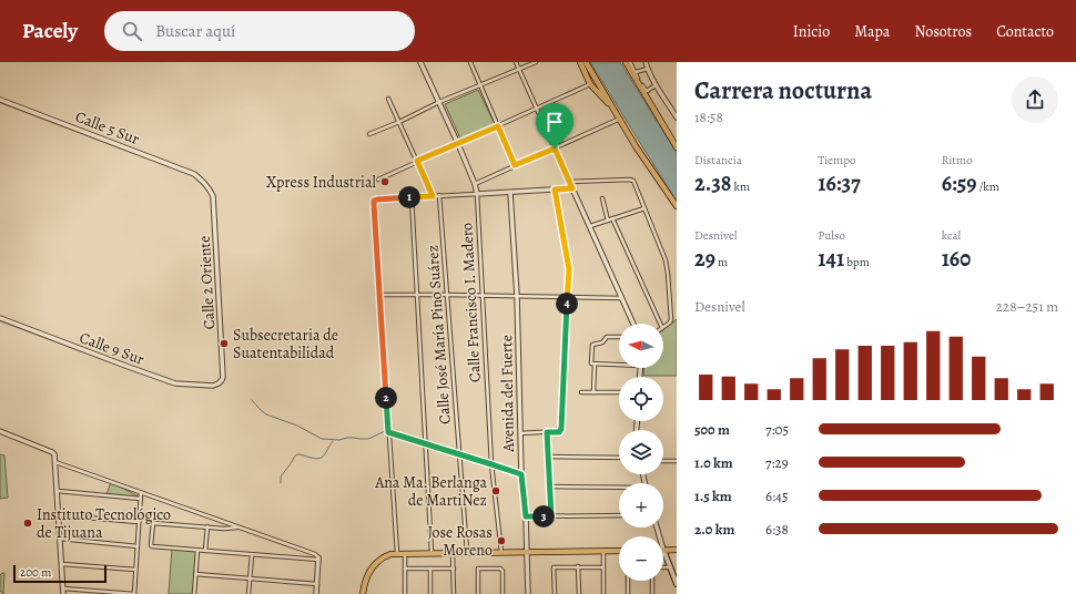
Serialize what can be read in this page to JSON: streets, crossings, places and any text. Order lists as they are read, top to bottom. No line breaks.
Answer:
{"streets":{"street":["Calle 5 Sur","Calle 2 Oriente","Calle Francisco I. Madero","Calle José María Pino Suárez","Calle 9 Sur","Avenida del Fuerte"]},"crossings":[["Calle 5 Sur","Calle 2 Oriente"],["Calle 2 Oriente","Calle 9 Sur"]],"places":["Xpress Industrial","Subsecretaria de Suatentabilidad","Ana Ma. Berlanga de MartiNez","Instituto Tecnológico de Tijuana","Jose Rosas Moreno"],"scale_bar":"200 m","north":"left","page":{"header":"Pacely","search":"Buscar aquí","nav":["Inicio","Mapa","Nosotros","Contacto"],"heading":["Carrera nocturna","18:58"],"stats":[["Distancia","2.38 km"],["Tiempo","16:37"],["Ritmo","6:59 /km"],["Desnivel","29 m"],["Pulso","141 bpm"],["kcal","160"]],"pins":["1","4","2","3"],"chart":["Desnivel","228–251 m"],"map_buttons":["+","−"],"list":[{"name":"500 m","note":"7:05"},{"name":"1.0 km","note":"7:29"},{"name":"1.5 km","note":"6:45"},{"name":"2.0 km","note":"6:38"}],"scale":"200 m"}}
